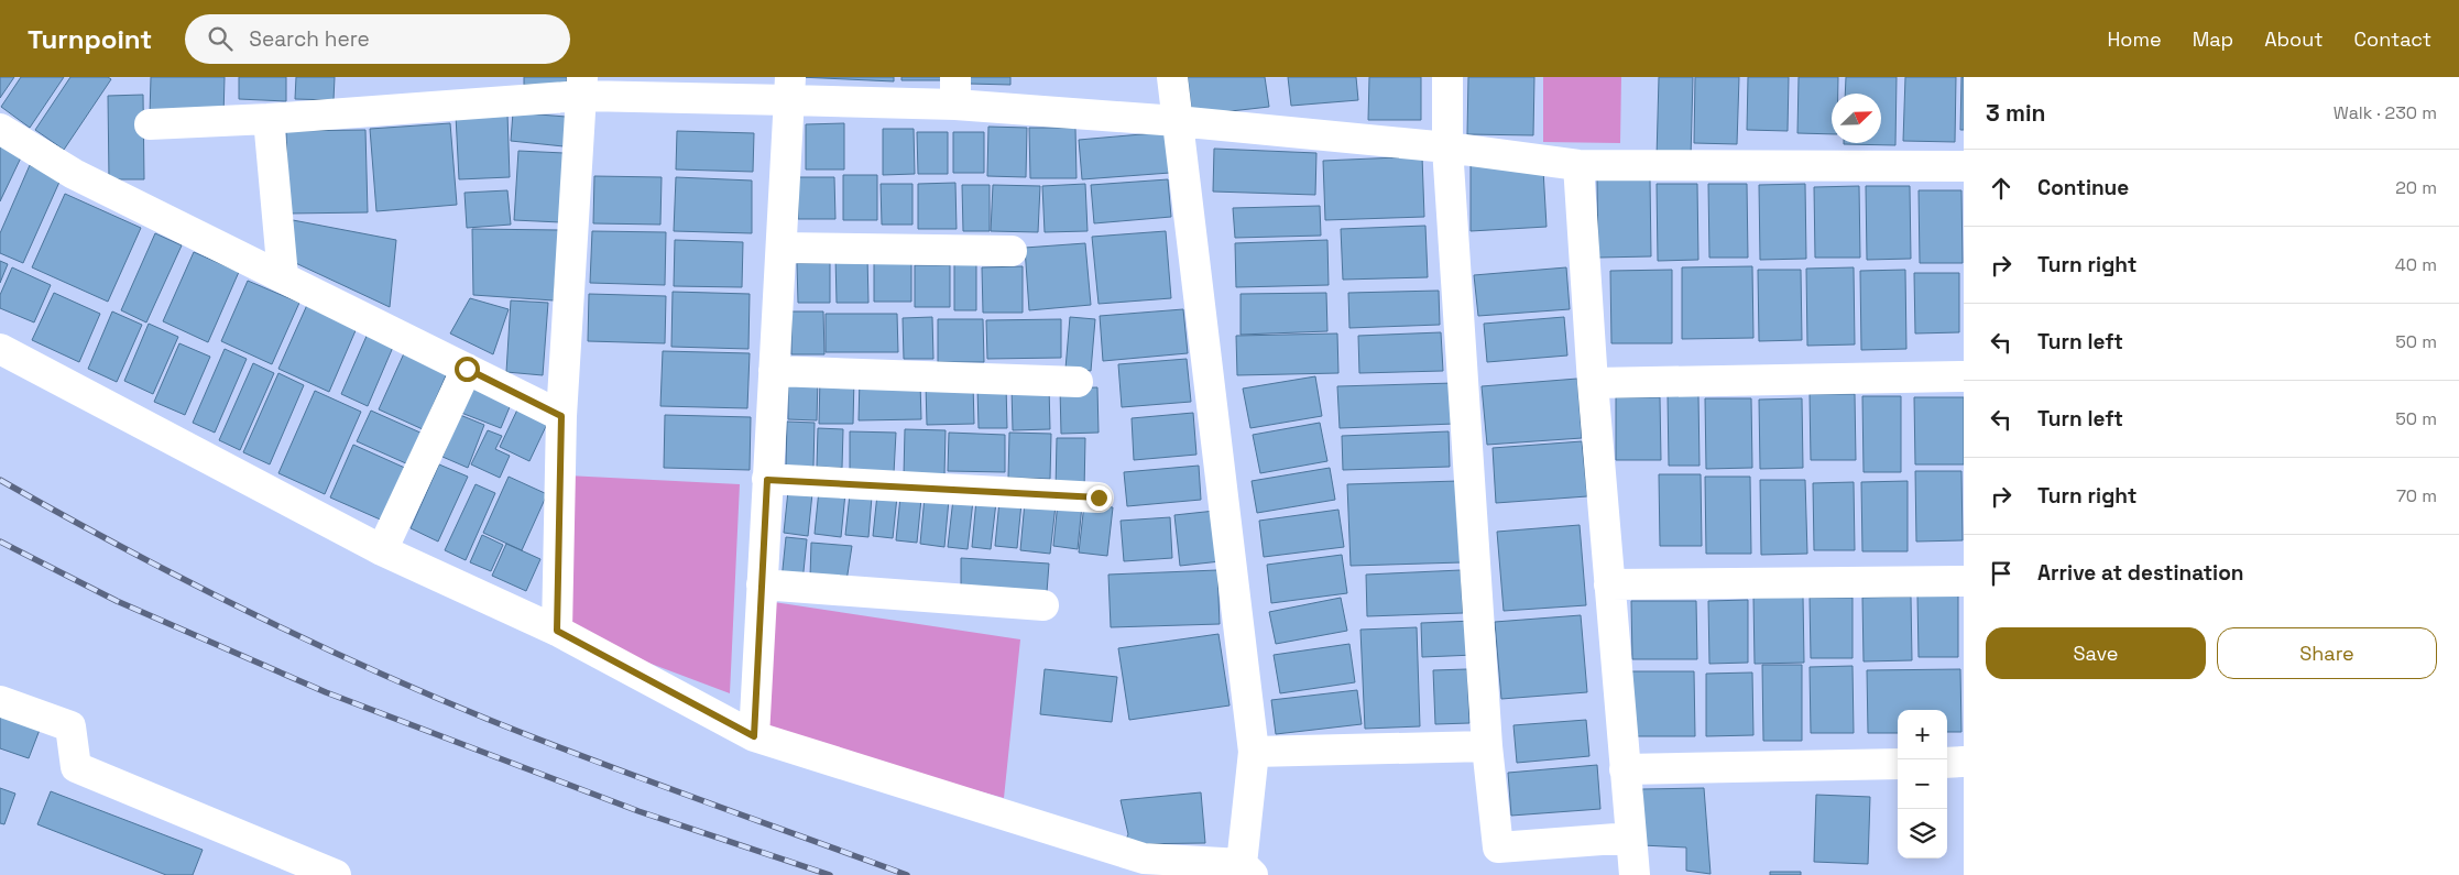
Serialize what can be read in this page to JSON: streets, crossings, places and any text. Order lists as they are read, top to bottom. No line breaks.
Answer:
{"north":"top right","page":{"header":"Turnpoint","search":"Search here","nav":["Home","Map","About","Contact"],"heading":["3 min","Walk · 230 m"],"list":[["Continue","20 m"],["Turn right","40 m"],["Turn left","50 m"],["Turn left","50 m"],["Turn right","70 m"],"Arrive at destination"],"buttons":["Save","Share"],"map_buttons":["+","−"]}}
